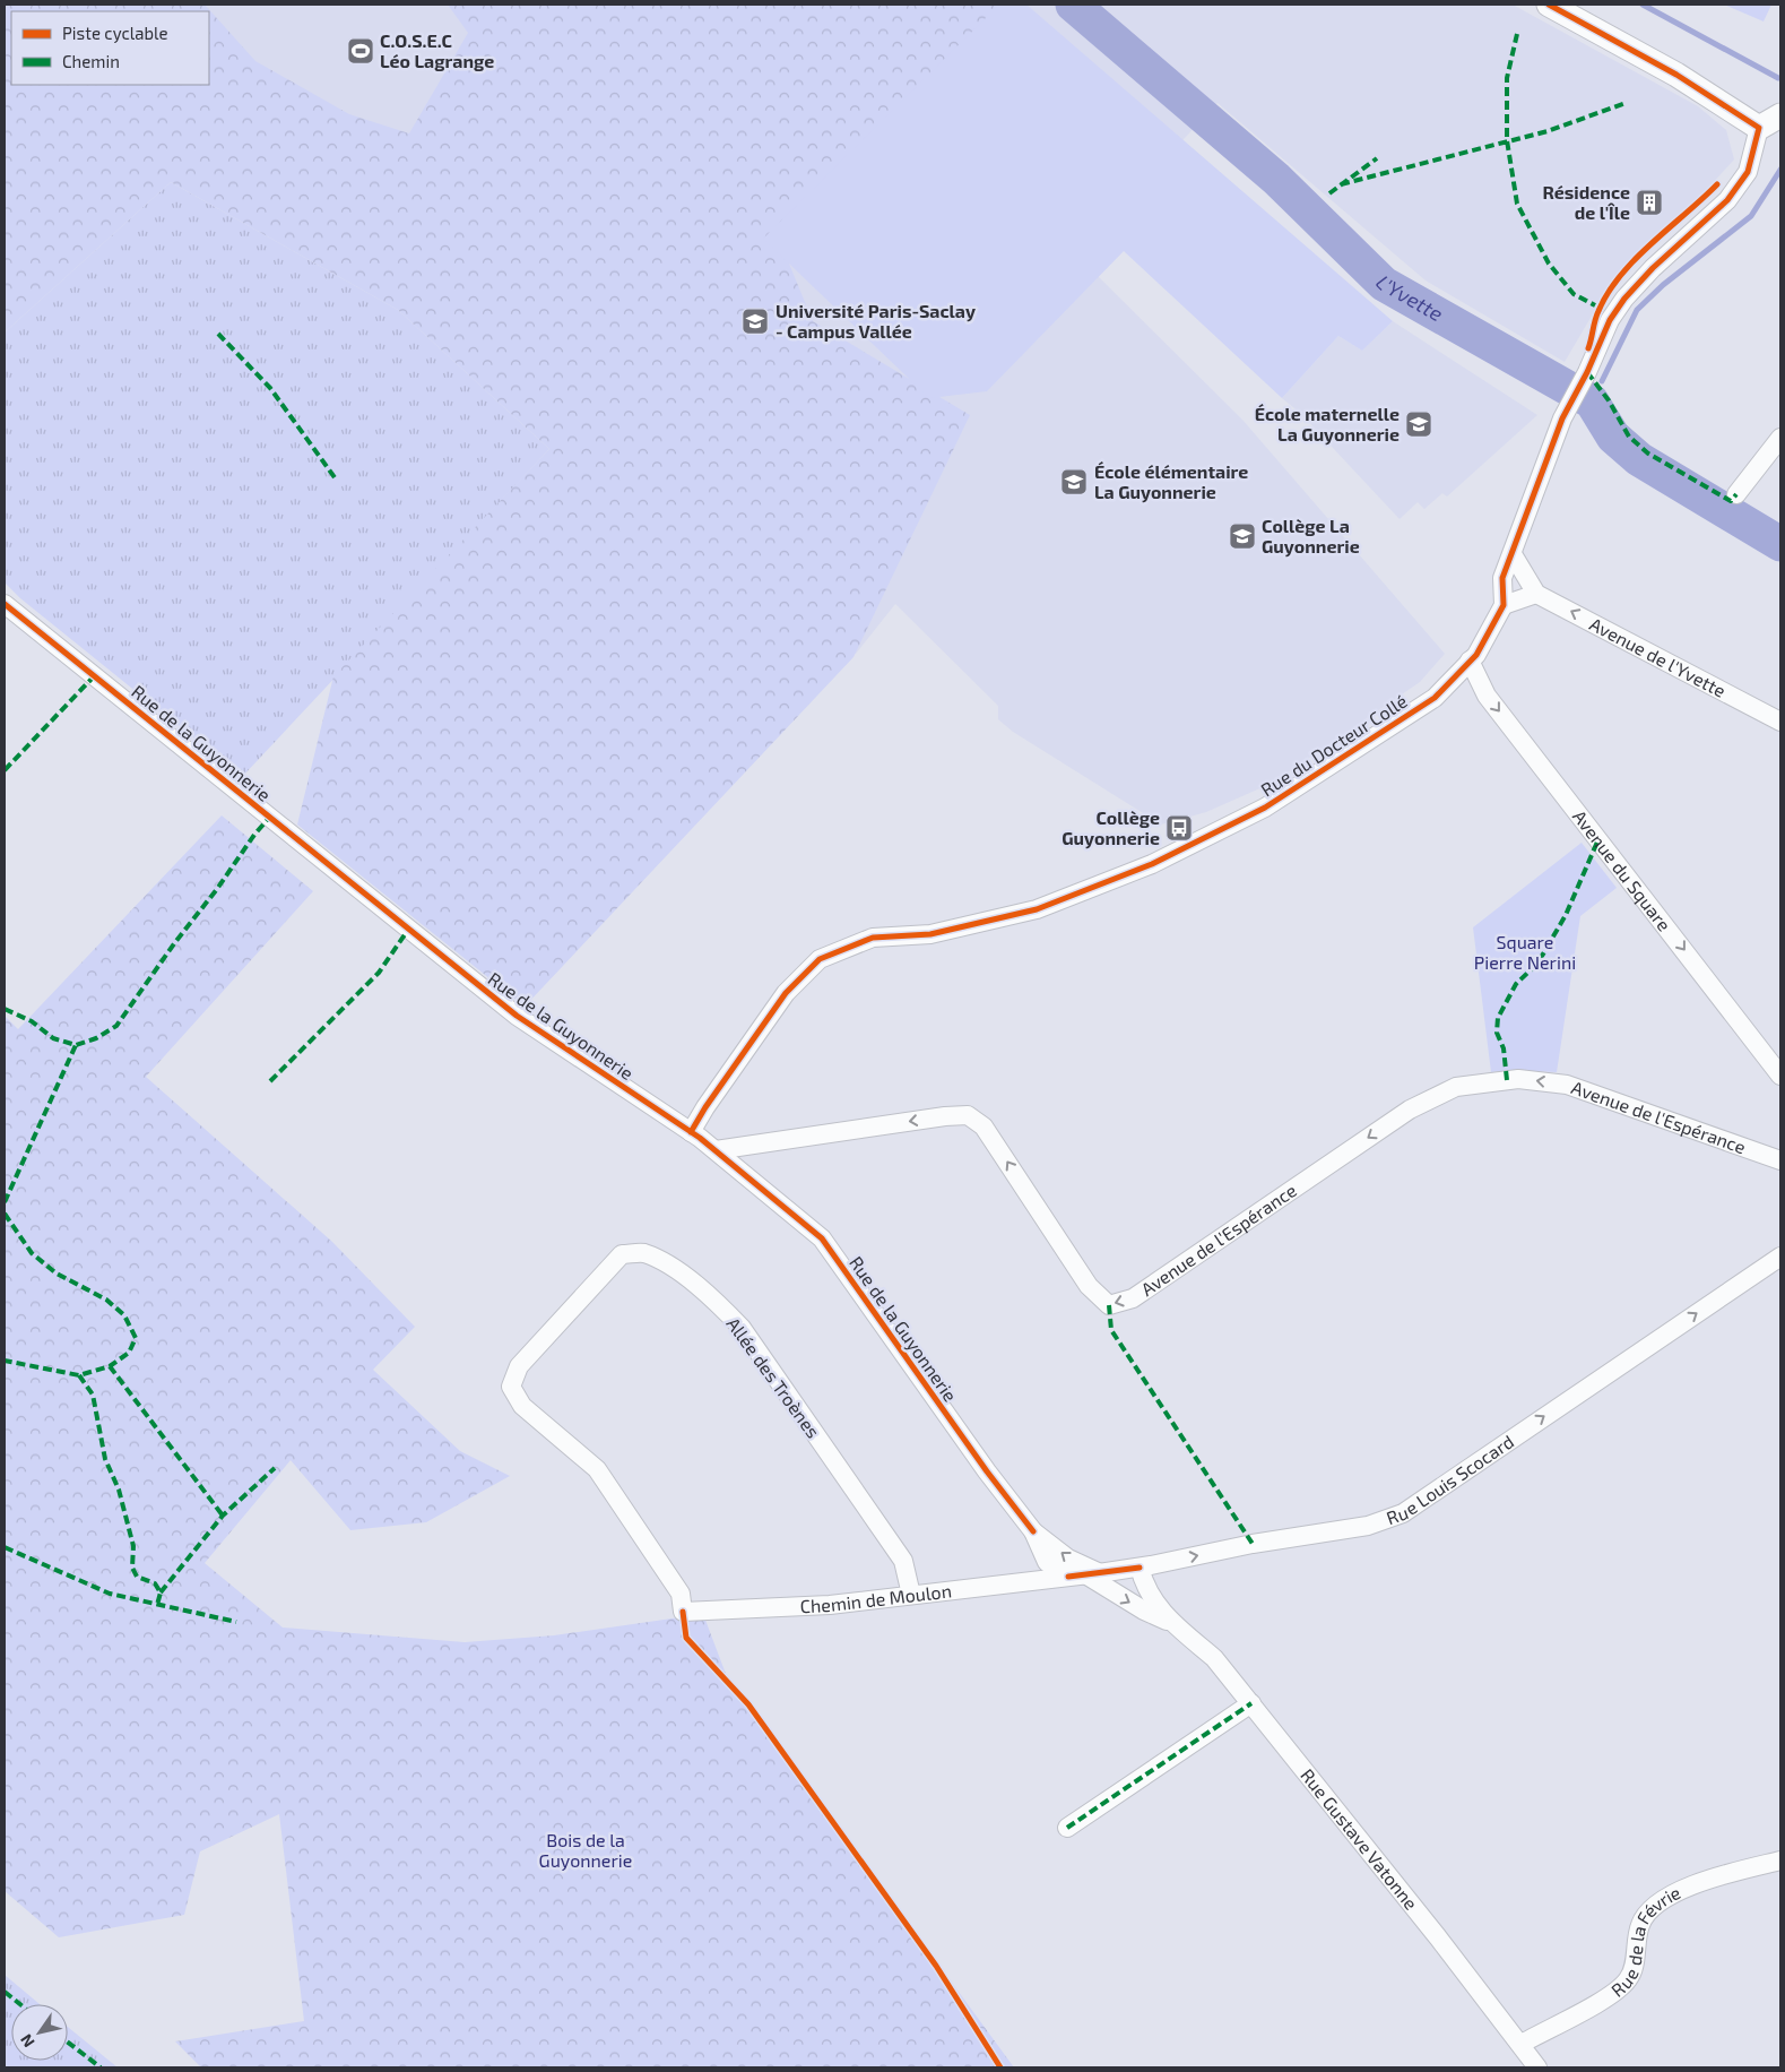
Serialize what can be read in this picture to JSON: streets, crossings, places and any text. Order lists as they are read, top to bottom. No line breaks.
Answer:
{"streets":{"street":["Avenue de l'Yvette","Rue de la Guyonnerie","Rue du Docteur Collé","Avenue du Square","Avenue de l'Espérance","Allée des Troènes","Rue Louis Scocard","Chemin de Moulon","Rue Gustave Vatonne","Rue de la Févrie"]},"crossings":[["Rue de la Guyonnerie","Rue du Docteur Collé"],["Rue de la Guyonnerie","Avenue de l'Espérance"],["Rue de la Guyonnerie","Rue Louis Scocard"],["Rue de la Guyonnerie","Chemin de Moulon"],["Rue de la Guyonnerie","Rue Gustave Vatonne"],["Rue du Docteur Collé","Avenue du Square"],["Allée des Troènes","Chemin de Moulon"],["Rue Louis Scocard","Chemin de Moulon"],["Rue Louis Scocard","Rue Gustave Vatonne"],["Chemin de Moulon","Rue Gustave Vatonne"],["Rue Gustave Vatonne","Rue de la Févrie"]],"one_way":["Avenue de l'Yvette","Avenue du Square","Avenue de l'Espérance","Rue Louis Scocard"],"water":["L'Yvette"],"parks":["Square Pierre Nerini","Bois de la Guyonnerie"],"places":{"sports":["C.O.S.E.C Léo Lagrange"],"building":["Résidence de l'Île"],"school or university":["Université Paris-Saclay - Campus Vallée","École maternelle La Guyonnerie","École élémentaire La Guyonnerie","Collège La Guyonnerie"],"bus stop":["Collège Guyonnerie"]},"legend":["Piste cyclable","Chemin"],"north":"bottom left"}
